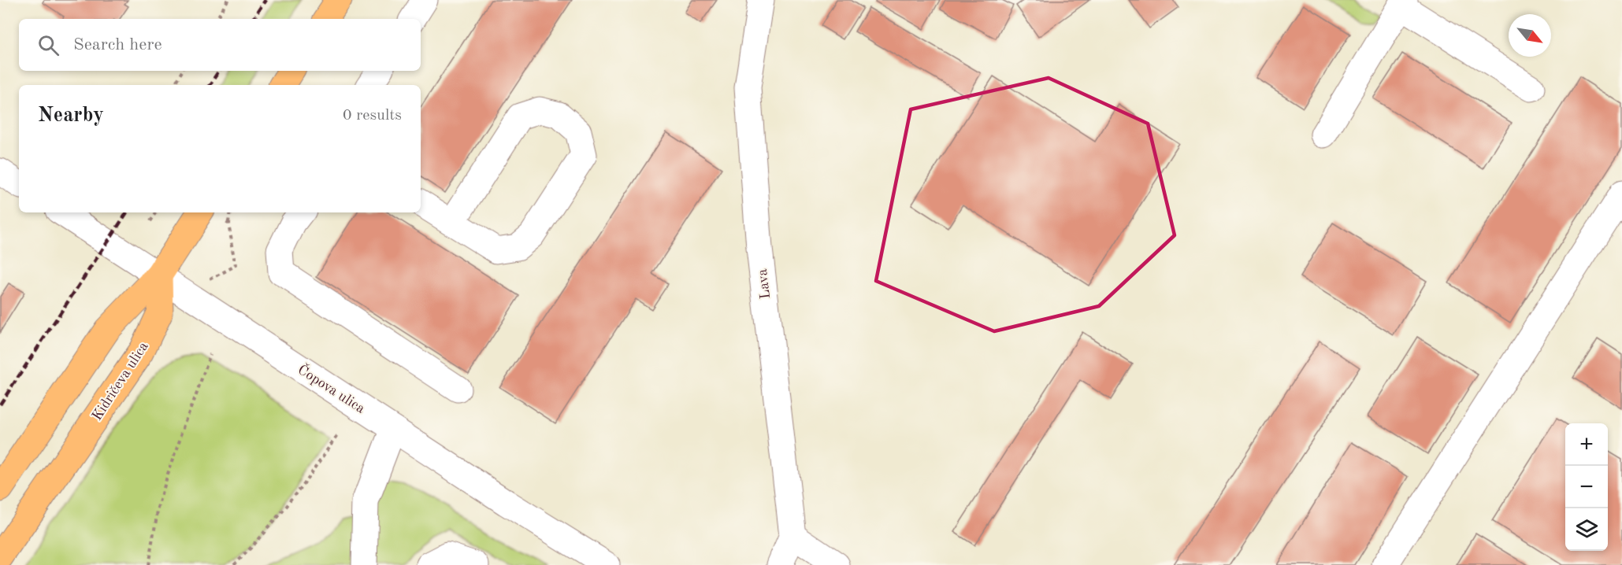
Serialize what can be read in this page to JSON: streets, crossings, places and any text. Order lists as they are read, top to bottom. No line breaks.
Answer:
{"streets":{"main road":["Kidričeva ulica"],"street":["Lava","Čopova ulica"]},"crossings":[["Kidričeva ulica","Čopova ulica"]],"north":"bottom right","page":{"search":"Search here","heading":["Nearby","0 results"],"map_buttons":["+","−"]}}
